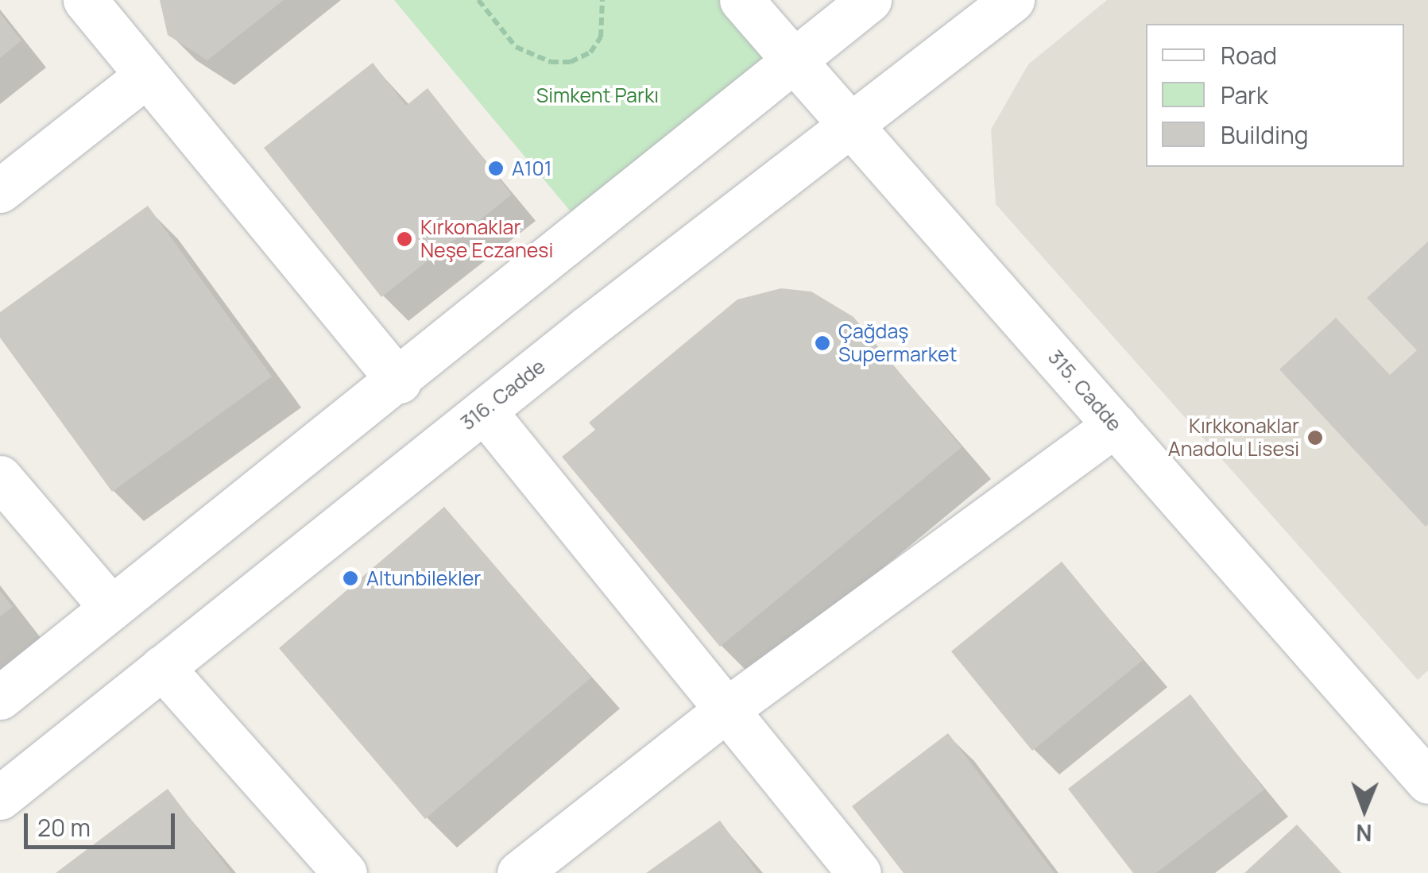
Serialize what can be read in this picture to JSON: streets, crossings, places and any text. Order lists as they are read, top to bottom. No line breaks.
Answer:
{"streets":{"street":["315. Cadde","316. Cadde"]},"crossings":[["315. Cadde","316. Cadde"]],"parks":["Simkent Parkı"],"places":["A101","Kırkonaklar Neşe Eczanesi","Çağdaş Supermarket","Kırkkonaklar Anadolu Lisesi","Altunbilekler"],"legend":["Road","Park","Building"],"scale_bar":"20 m","north":"bottom"}
